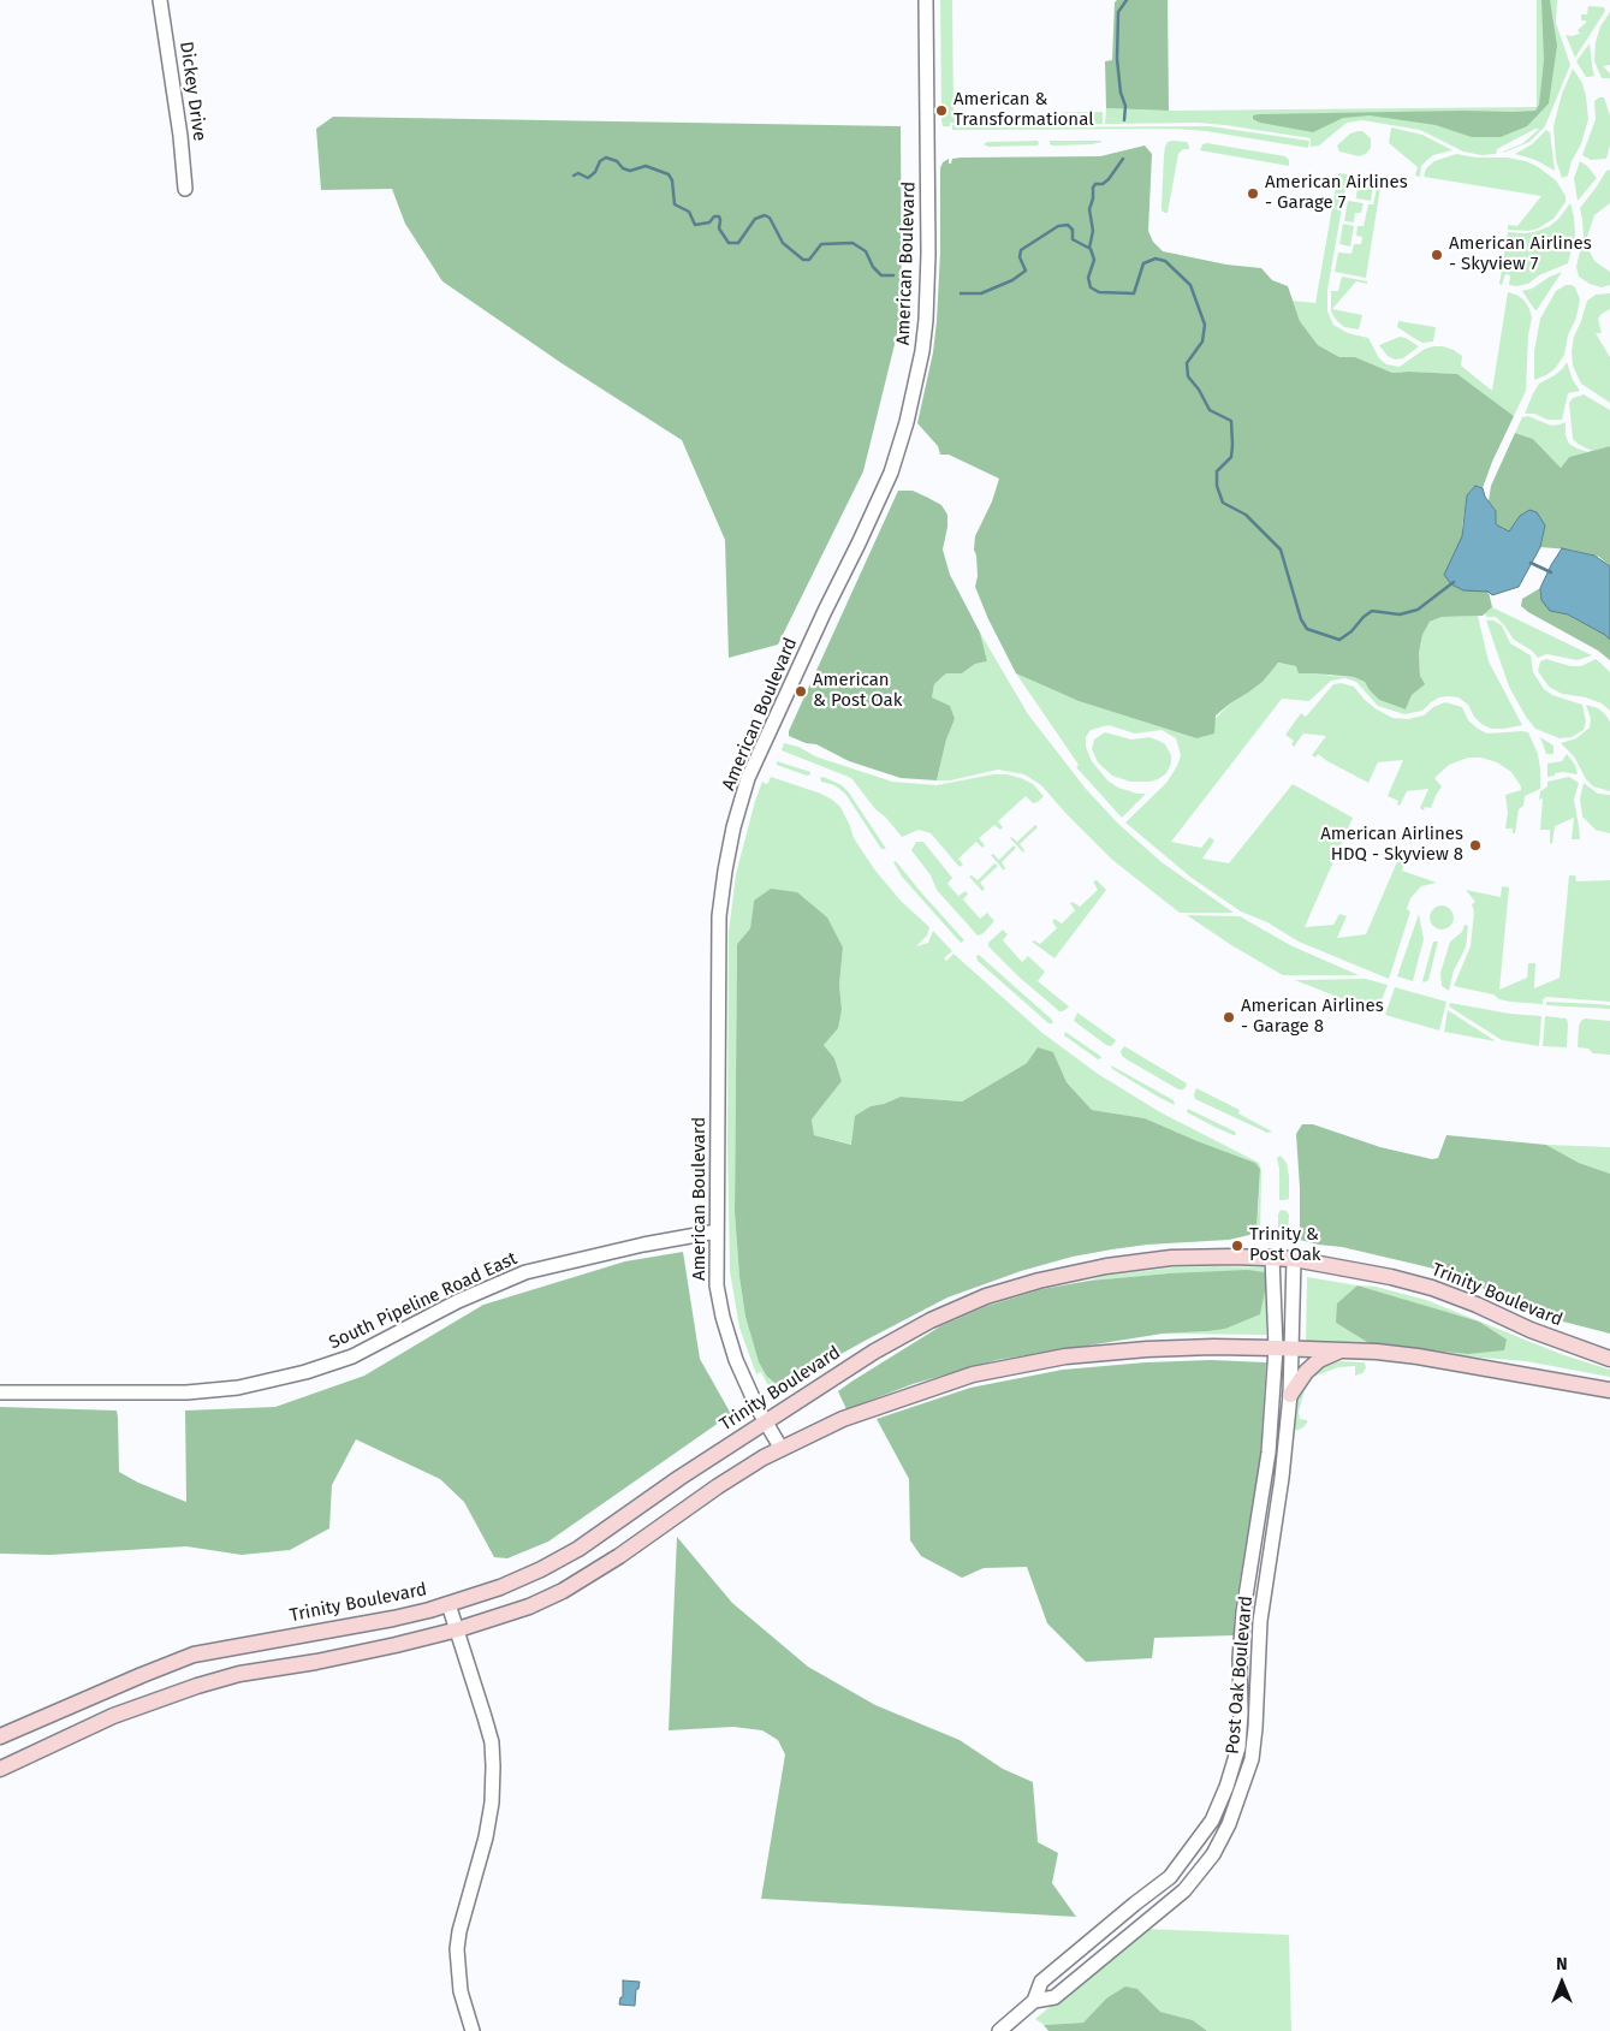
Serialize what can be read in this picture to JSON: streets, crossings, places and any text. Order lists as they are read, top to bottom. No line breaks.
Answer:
{"streets":{"main road":["Trinity Boulevard"],"street":["Dickey Drive","American Boulevard","South Pipeline Road East","Post Oak Boulevard"]},"crossings":[["American Boulevard","Trinity Boulevard"],["American Boulevard","South Pipeline Road East"],["Trinity Boulevard","Post Oak Boulevard"]],"places":["American & Transformational","American Airlines - Garage 7","American Airlines - Skyview 7","American & Post Oak","American Airlines HDQ - Skyview 8","American Airlines - Garage 8","Trinity & Post Oak"],"north":"top"}
